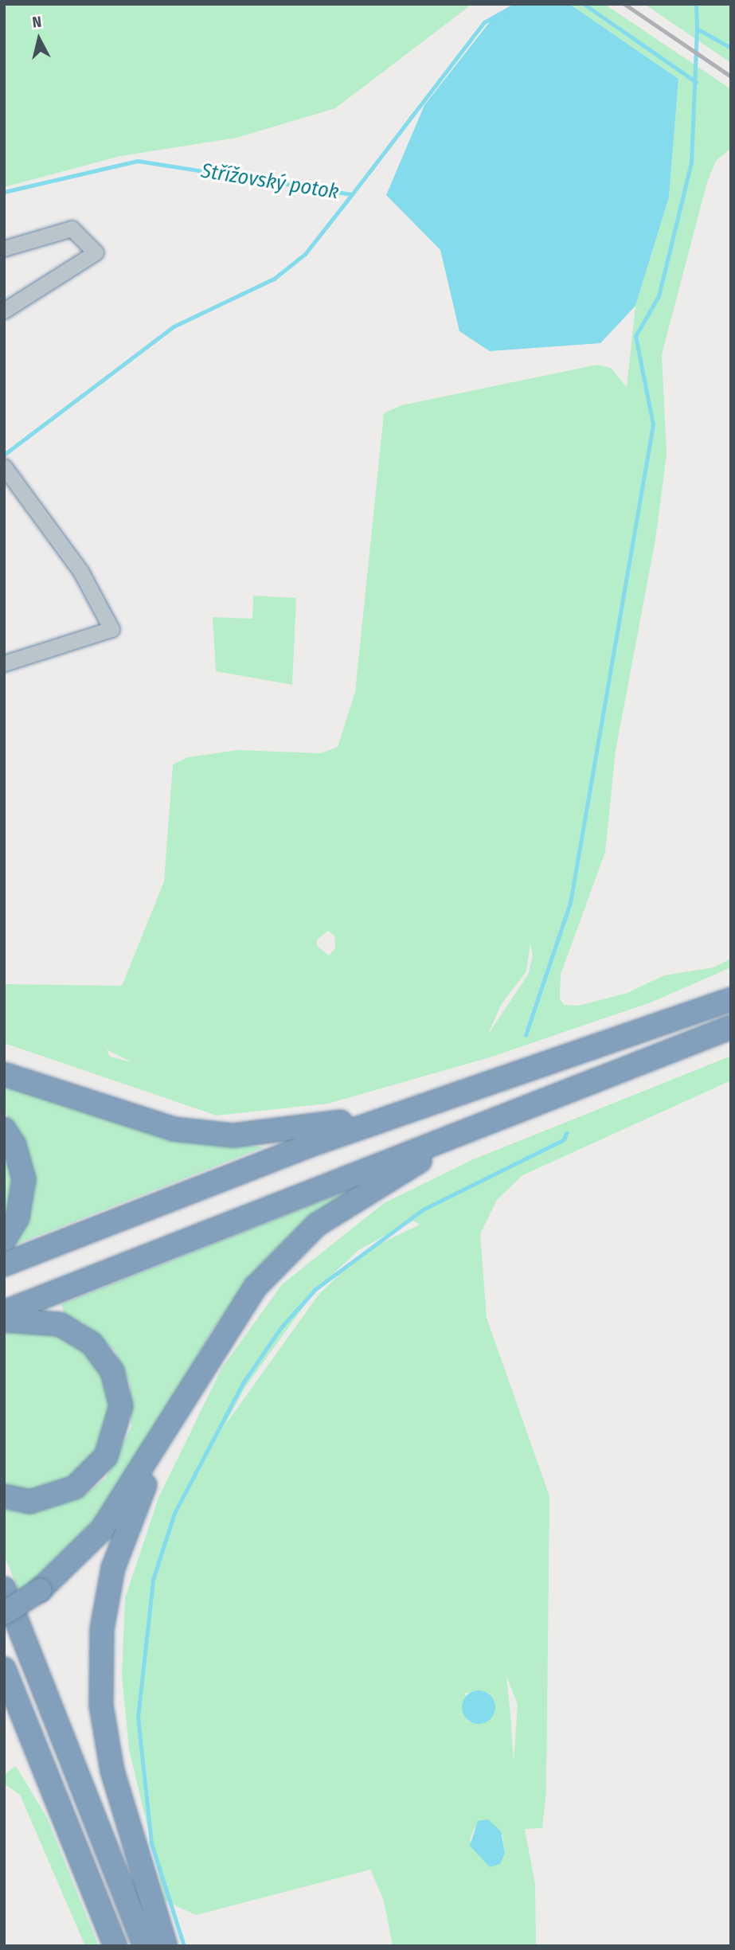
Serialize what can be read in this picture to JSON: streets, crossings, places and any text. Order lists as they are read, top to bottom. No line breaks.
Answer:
{"water":["Střížovský potok"],"north":"top"}
